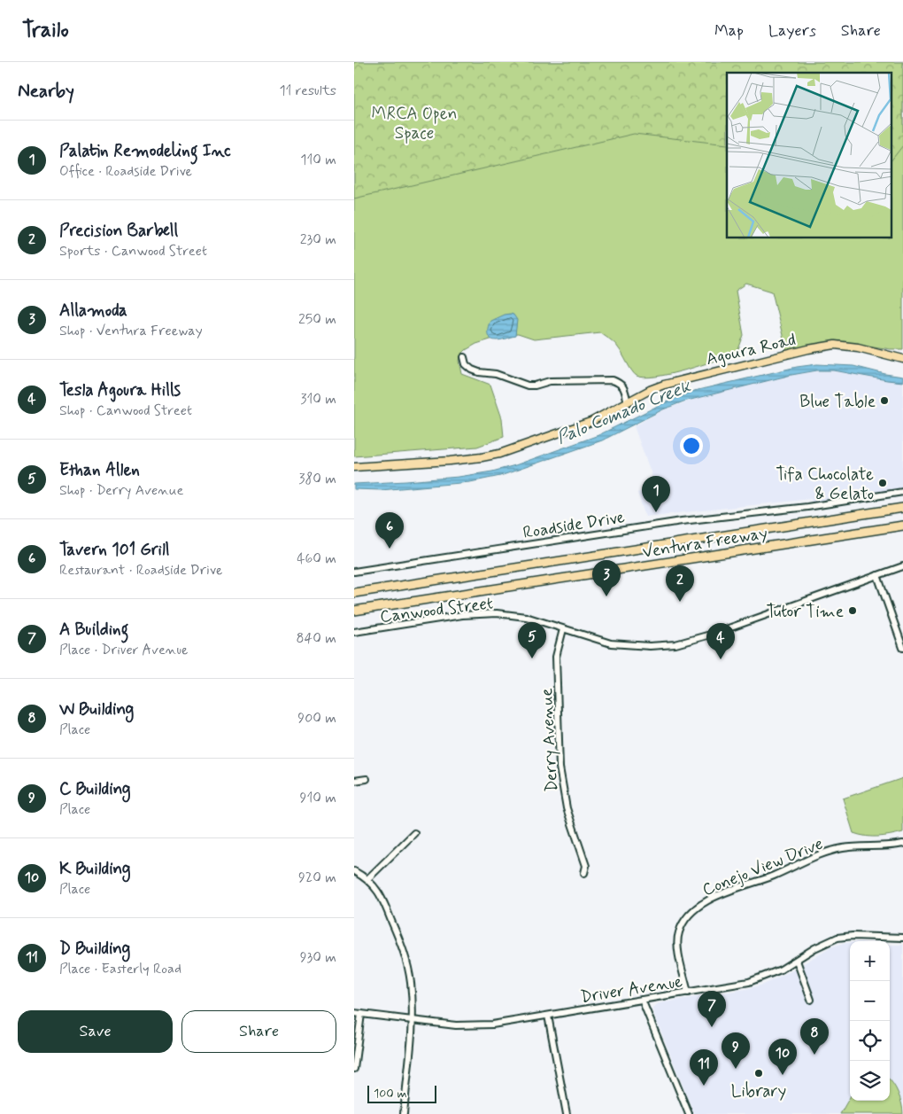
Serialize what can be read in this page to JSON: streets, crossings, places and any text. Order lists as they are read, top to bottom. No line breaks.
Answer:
{"streets":{"highway":["Ventura Freeway"],"main road":["Agoura Road"],"street":["Roadside Drive","Canwood Street","Derry Avenue","Conejo View Drive","Driver Avenue"]},"crossings":[["Canwood Street","Derry Avenue"],["Conejo View Drive","Driver Avenue"]],"water":["Palo Comado Creek"],"parks":["MRCA Open Space"],"places":["Blue Table","Tifa Chocolate & Gelato","Tutor Time","Library"],"scale_bar":"100 m","page":{"header":"Trailo","nav":["Map","Layers","Share"],"heading":["Nearby","11 results"],"list":[{"mark":"1","name":"Palatin Remodeling Inc","note":"Office · Roadside Drive","value":"110 m"},{"mark":"2","name":"Precision Barbell","note":"Sports · Canwood Street","value":"230 m"},{"mark":"3","name":"Allamoda","note":"Shop · Ventura Freeway","value":"250 m"},{"mark":"4","name":"Tesla Agoura Hills","note":"Shop · Canwood Street","value":"310 m"},{"mark":"5","name":"Ethan Allen","note":"Shop · Derry Avenue","value":"380 m"},{"mark":"6","name":"Tavern 101 Grill","note":"Restaurant · Roadside Drive","value":"460 m"},{"mark":"7","name":"A Building","note":"Place · Driver Avenue","value":"840 m"},{"mark":"8","name":"W Building","note":"Place","value":"900 m"},{"mark":"9","name":"C Building","note":"Place","value":"910 m"},{"mark":"10","name":"K Building","note":"Place","value":"920 m"},{"mark":"11","name":"D Building","note":"Place · Easterly Road","value":"930 m"}],"pins":["1","6","3","2","5","4","7","8","9","10","11"],"map_buttons":["+","−"],"buttons":["Save","Share"],"scale":"100 m"}}
